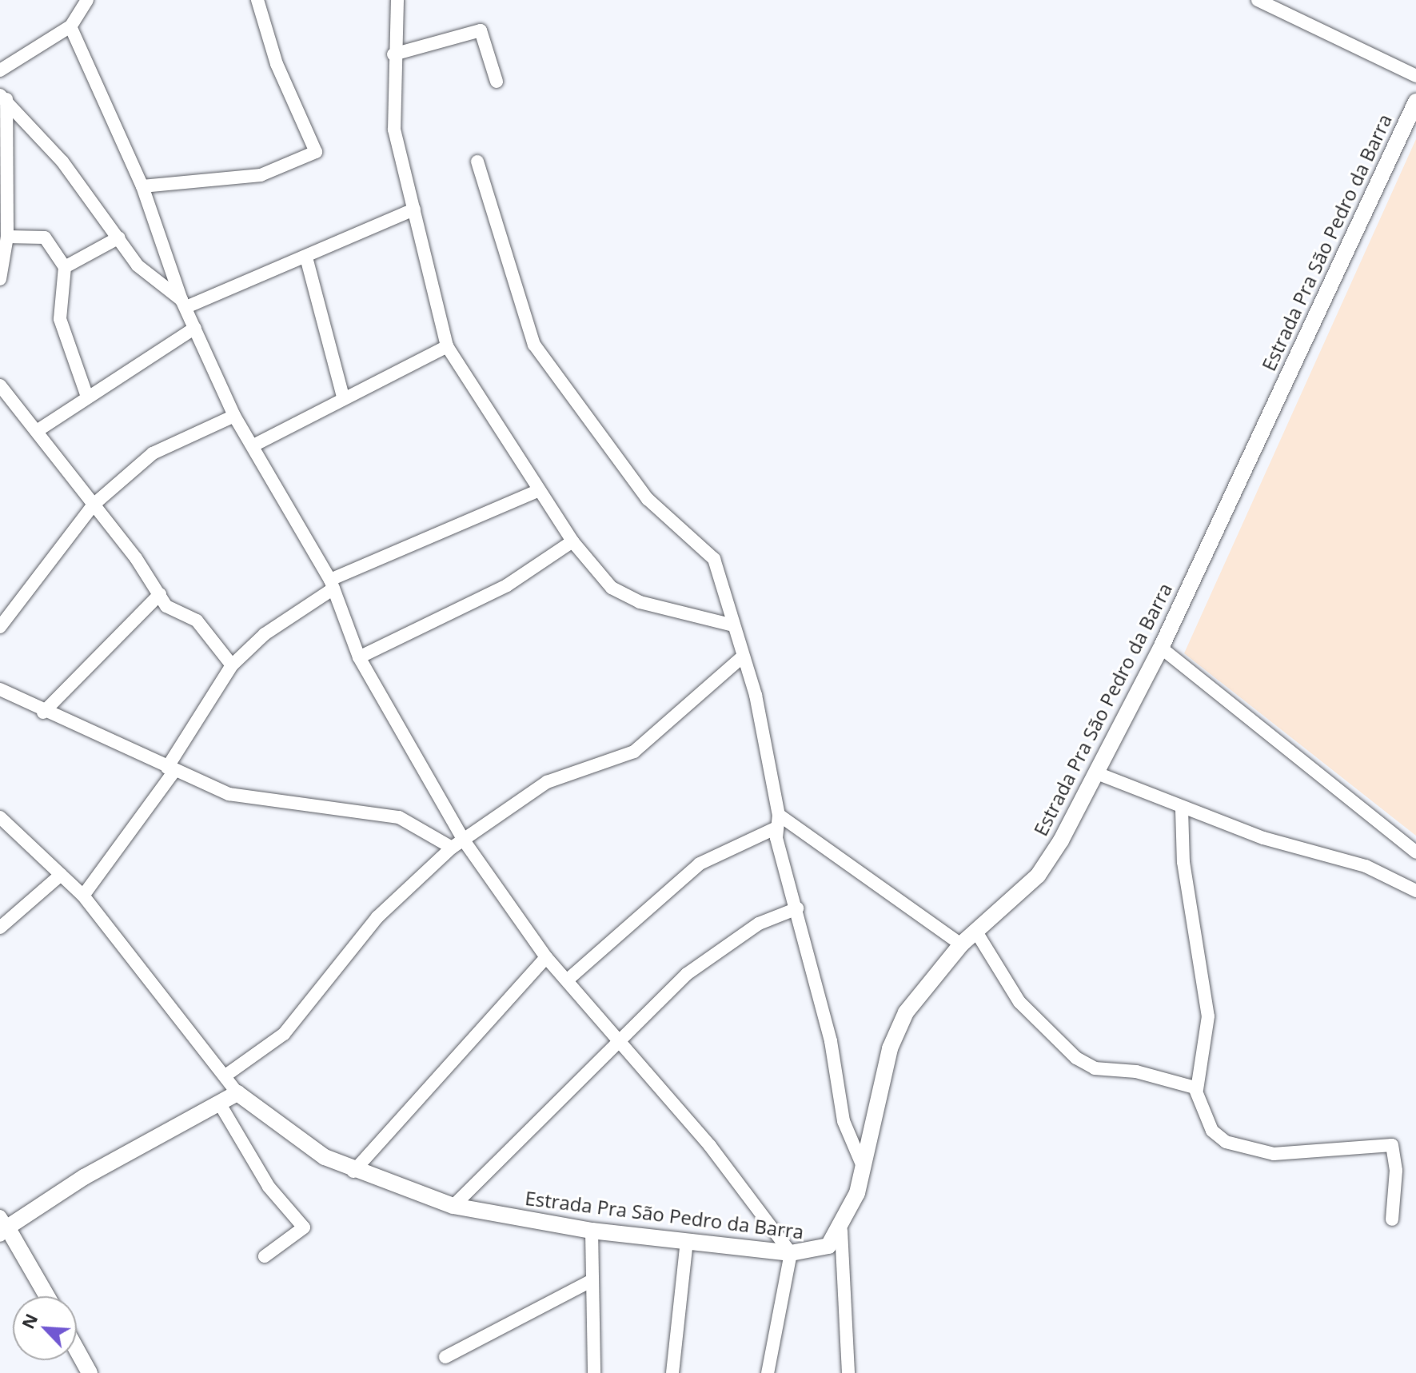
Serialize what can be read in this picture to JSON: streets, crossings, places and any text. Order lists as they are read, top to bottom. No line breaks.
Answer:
{"streets":{"street":["Estrada Pra São Pedro da Barra"]},"north":"top left"}
